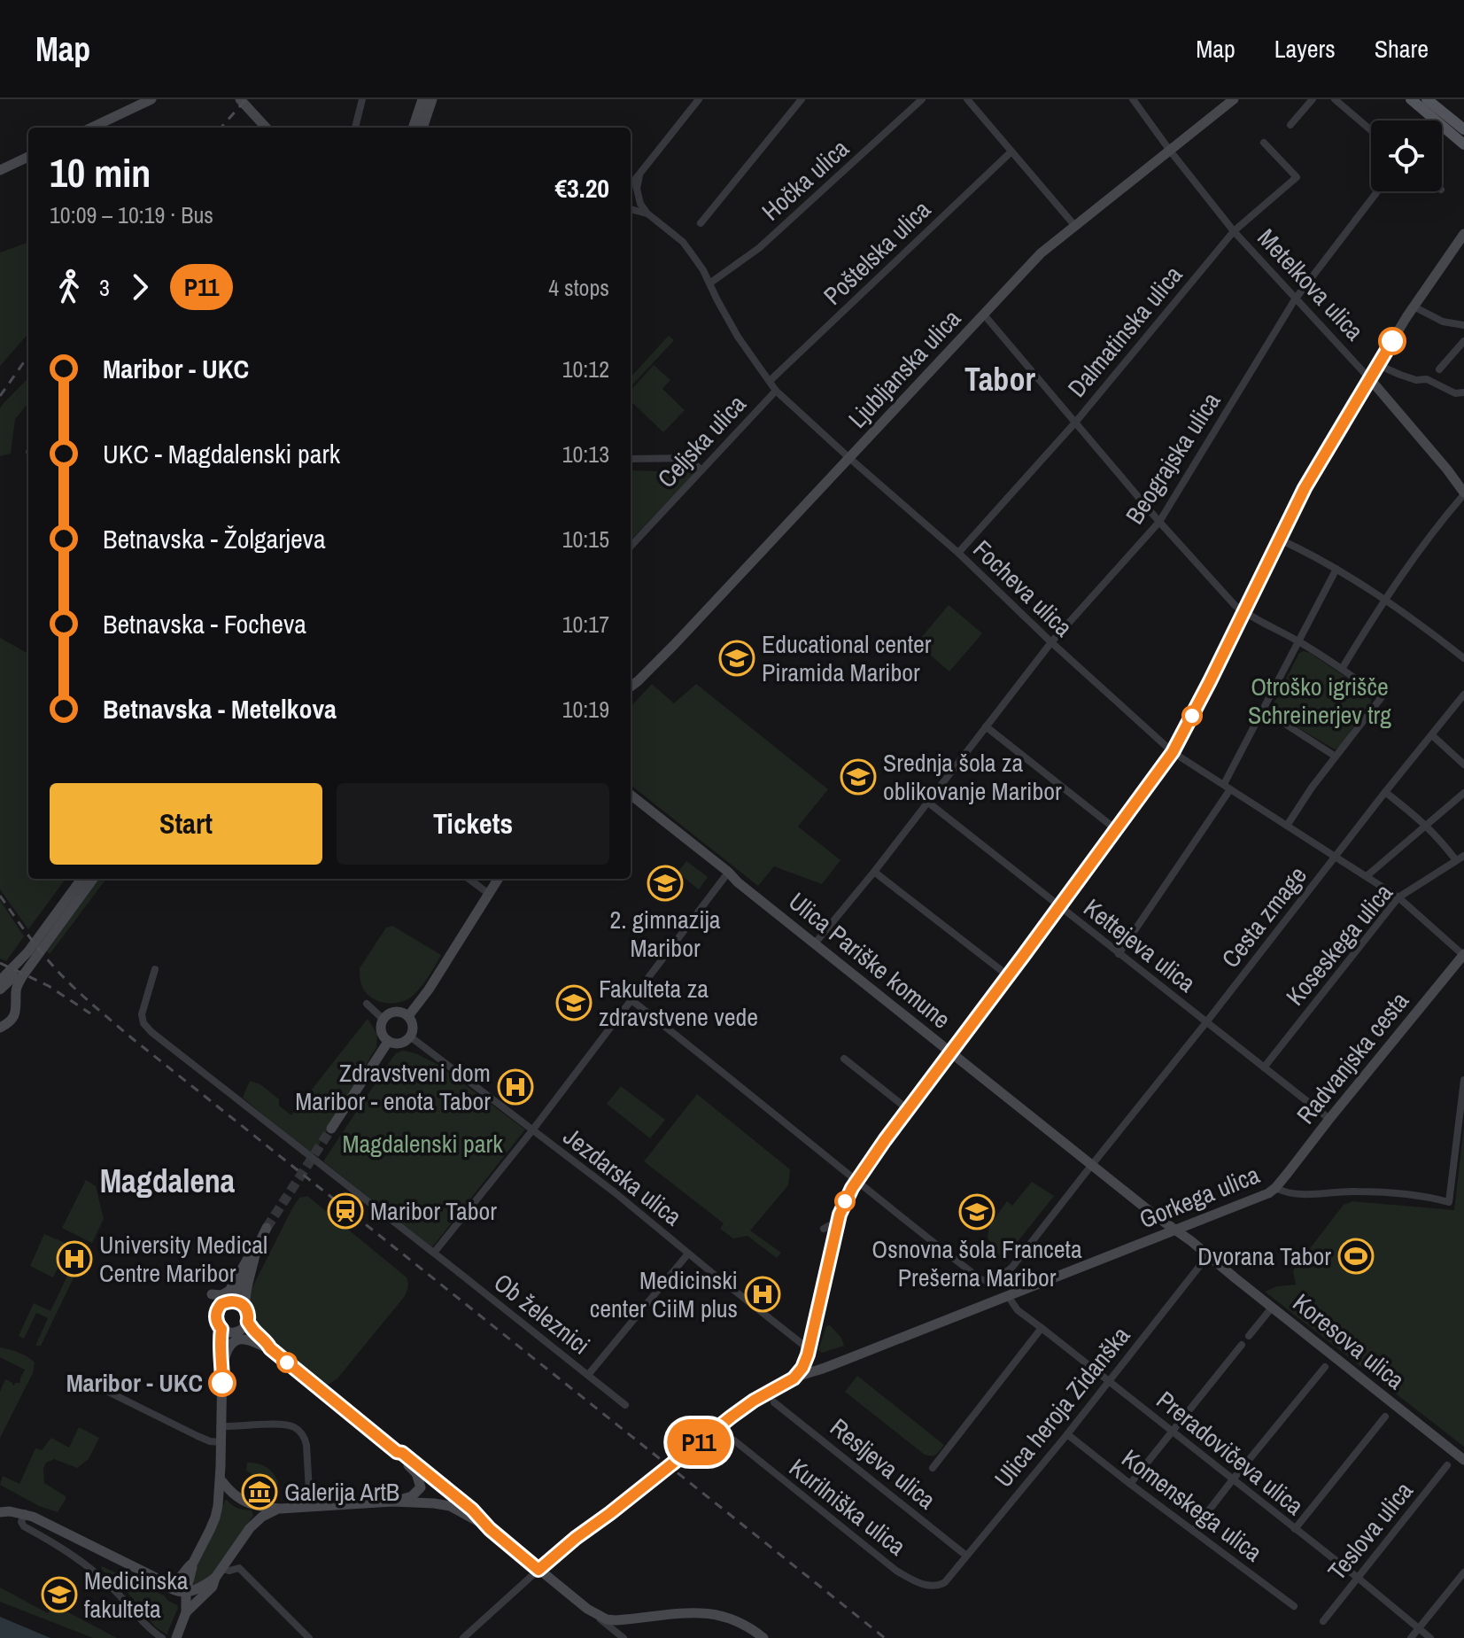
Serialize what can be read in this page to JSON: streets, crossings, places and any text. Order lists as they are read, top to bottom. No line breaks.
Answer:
{"streets":{"street":["Hočka ulica","Poštelska ulica","Metelkova ulica","Dalmatinska ulica","Ljubljanska ulica","Celjska ulica","Beograjska ulica","Focheva ulica","Cesta zmage","Koseskega ulica","Kettejeva ulica","Ulica Pariške komune","Radvanjska cesta","Jezdarska ulica","Gorkega ulica","Ob železnici","Koresova ulica","Ulica heroja Zidanška","Preradovičeva ulica","Resljeva ulica","Komenskega ulica","Kurilniška ulica","Teslova ulica"]},"crossings":[["Hočka ulica","Focheva ulica"],["Poštelska ulica","Focheva ulica"],["Metelkova ulica","Dalmatinska ulica"],["Metelkova ulica","Ljubljanska ulica"],["Metelkova ulica","Beograjska ulica"],["Dalmatinska ulica","Focheva ulica"],["Ljubljanska ulica","Focheva ulica"],["Celjska ulica","Focheva ulica"],["Beograjska ulica","Focheva ulica"],["Beograjska ulica","Kettejeva ulica"],["Beograjska ulica","Ulica Pariške komune"],["Focheva ulica","Cesta zmage"],["Focheva ulica","Koseskega ulica"],["Focheva ulica","Radvanjska cesta"],["Cesta zmage","Kettejeva ulica"],["Cesta zmage","Ulica Pariške komune"],["Koseskega ulica","Kettejeva ulica"],["Kettejeva ulica","Radvanjska cesta"],["Ulica Pariške komune","Gorkega ulica"],["Ulica Pariške komune","Koresova ulica"],["Radvanjska cesta","Gorkega ulica"],["Gorkega ulica","Koresova ulica"],["Gorkega ulica","Preradovičeva ulica"],["Koresova ulica","Ulica heroja Zidanška"],["Ulica heroja Zidanška","Preradovičeva ulica"],["Ulica heroja Zidanška","Resljeva ulica"],["Ulica heroja Zidanška","Komenskega ulica"],["Ulica heroja Zidanška","Kurilniška ulica"],["Preradovičeva ulica","Teslova ulica"]],"districts":["Tabor","Magdalena"],"parks":["Otroško igrišče Schreinerjev trg","Magdalenski park"],"places":{"school or university":["Educational center Piramida Maribor","Srednja šola za oblikovanje Maribor","2. gimnazija Maribor","Fakulteta za zdravstvene vede","Osnovna šola Franceta Prešerna Maribor","Medicinska fakulteta"],"hospital":["Zdravstveni dom Maribor - enota Tabor","University Medical Centre Maribor","Medicinski center CiiM plus"],"station":["Maribor Tabor"],"sports":["Dvorana Tabor"],"other":["Maribor - UKC"],"museum":["Galerija ArtB"]},"lines":["bus line P11"],"page":{"header":"Map","nav":["Map","Layers","Share"],"on_map":"P11","heading":["10 min","10:09 – 10:19 · Bus","€3.20"],"legs":["3","P11","4 stops"],"list":[{"name":"Maribor - UKC","value":"10:12"},{"name":"UKC - Magdalenski park","value":"10:13"},{"name":"Betnavska - Žolgarjeva","value":"10:15"},{"name":"Betnavska - Focheva","value":"10:17"},{"name":"Betnavska - Metelkova","value":"10:19"}],"buttons":["Start","Tickets"]}}
